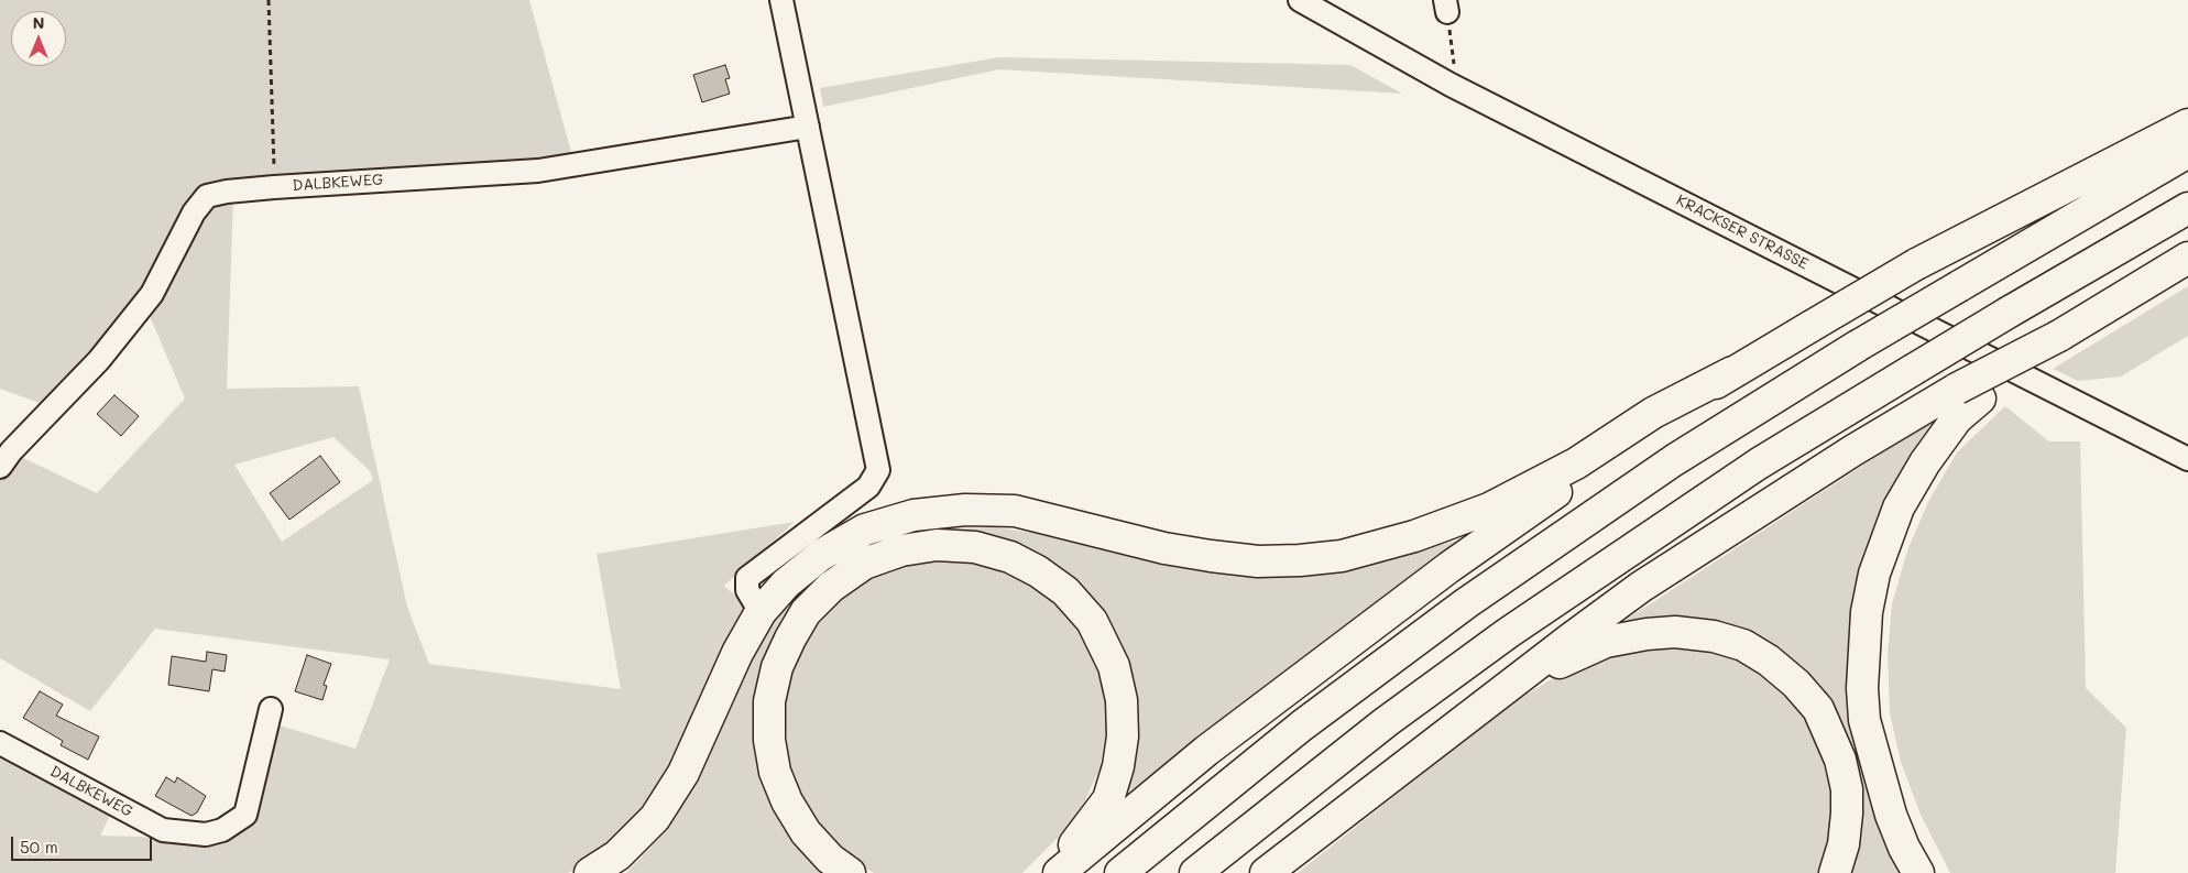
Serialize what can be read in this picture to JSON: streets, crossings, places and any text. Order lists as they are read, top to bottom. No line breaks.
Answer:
{"streets":{"street":["DALBKEWEG","KRACKSER STRASSE"]},"scale_bar":"50 m","north":"top"}
